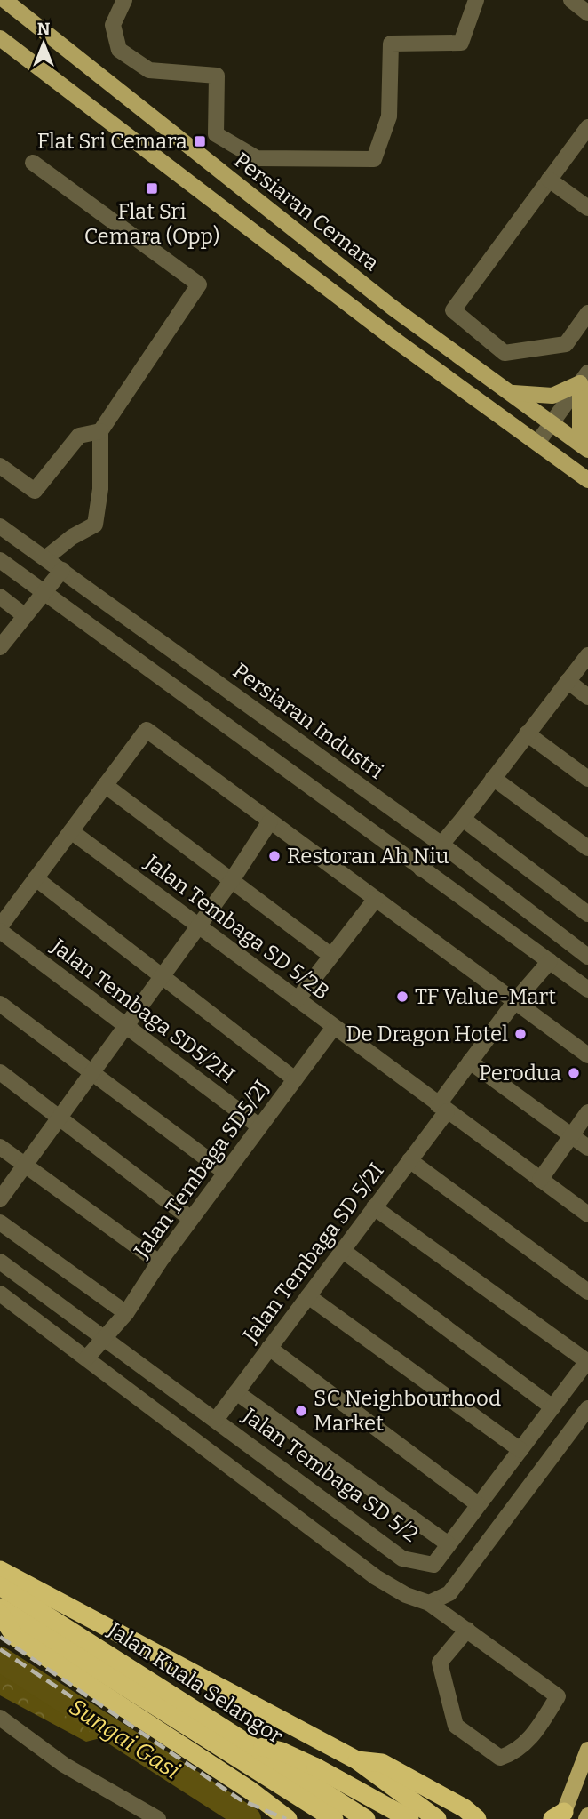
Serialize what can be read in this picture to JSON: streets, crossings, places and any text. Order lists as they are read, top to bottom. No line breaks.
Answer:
{"streets":{"highway":["Jalan Kuala Selangor"],"main road":["Persiaran Cemara"],"street":["Persiaran Industri","Jalan Tembaga SD 5/2B","Jalan Tembaga SD5/2H","Jalan Tembaga SD5/2J","Jalan Tembaga SD 5/2I","Jalan Tembaga SD 5/2"]},"crossings":[["Jalan Tembaga SD 5/2B","Jalan Tembaga SD5/2J"],["Jalan Tembaga SD 5/2B","Jalan Tembaga SD 5/2I"],["Jalan Tembaga SD5/2H","Jalan Tembaga SD5/2J"],["Jalan Tembaga SD5/2J","Jalan Tembaga SD 5/2"],["Jalan Tembaga SD 5/2I","Jalan Tembaga SD 5/2"]],"water":["Sungai Gasi"],"places":{"transit":["Flat Sri Cemara","Flat Sri Cemara (Opp)"],"other":["Restoran Ah Niu","TF Value-Mart","De Dragon Hotel","Perodua","SC Neighbourhood Market"]},"north":"top"}
